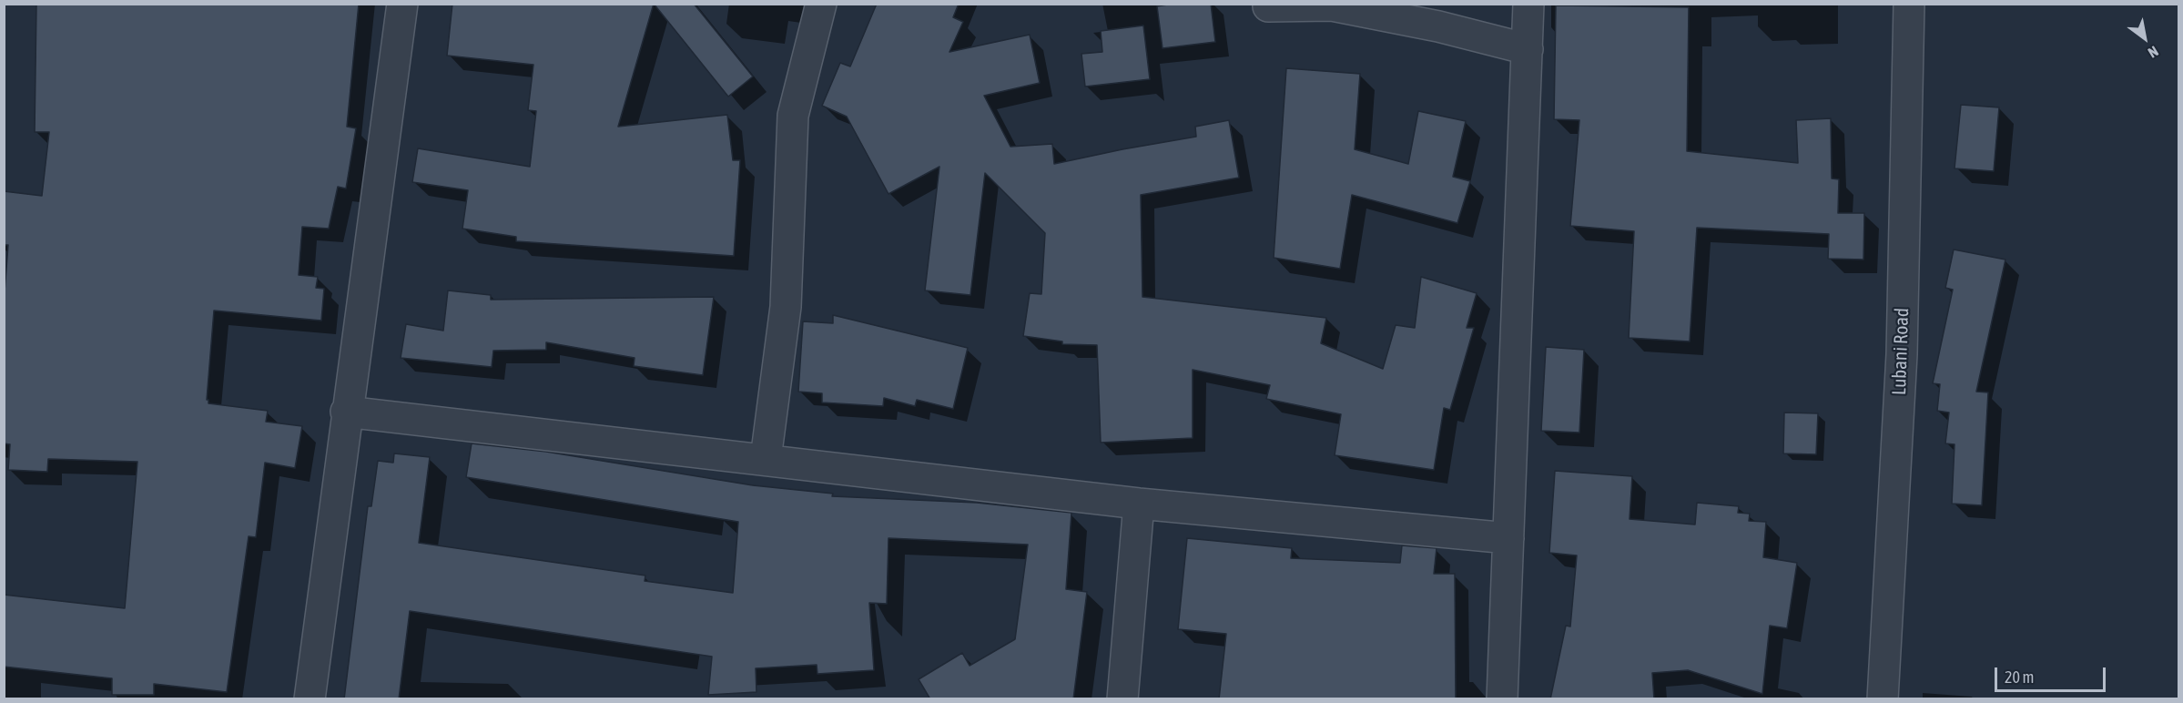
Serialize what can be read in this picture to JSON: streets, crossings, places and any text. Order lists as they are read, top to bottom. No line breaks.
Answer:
{"streets":{"street":["Lubani Road"]},"scale_bar":"20 m","north":"bottom right"}
